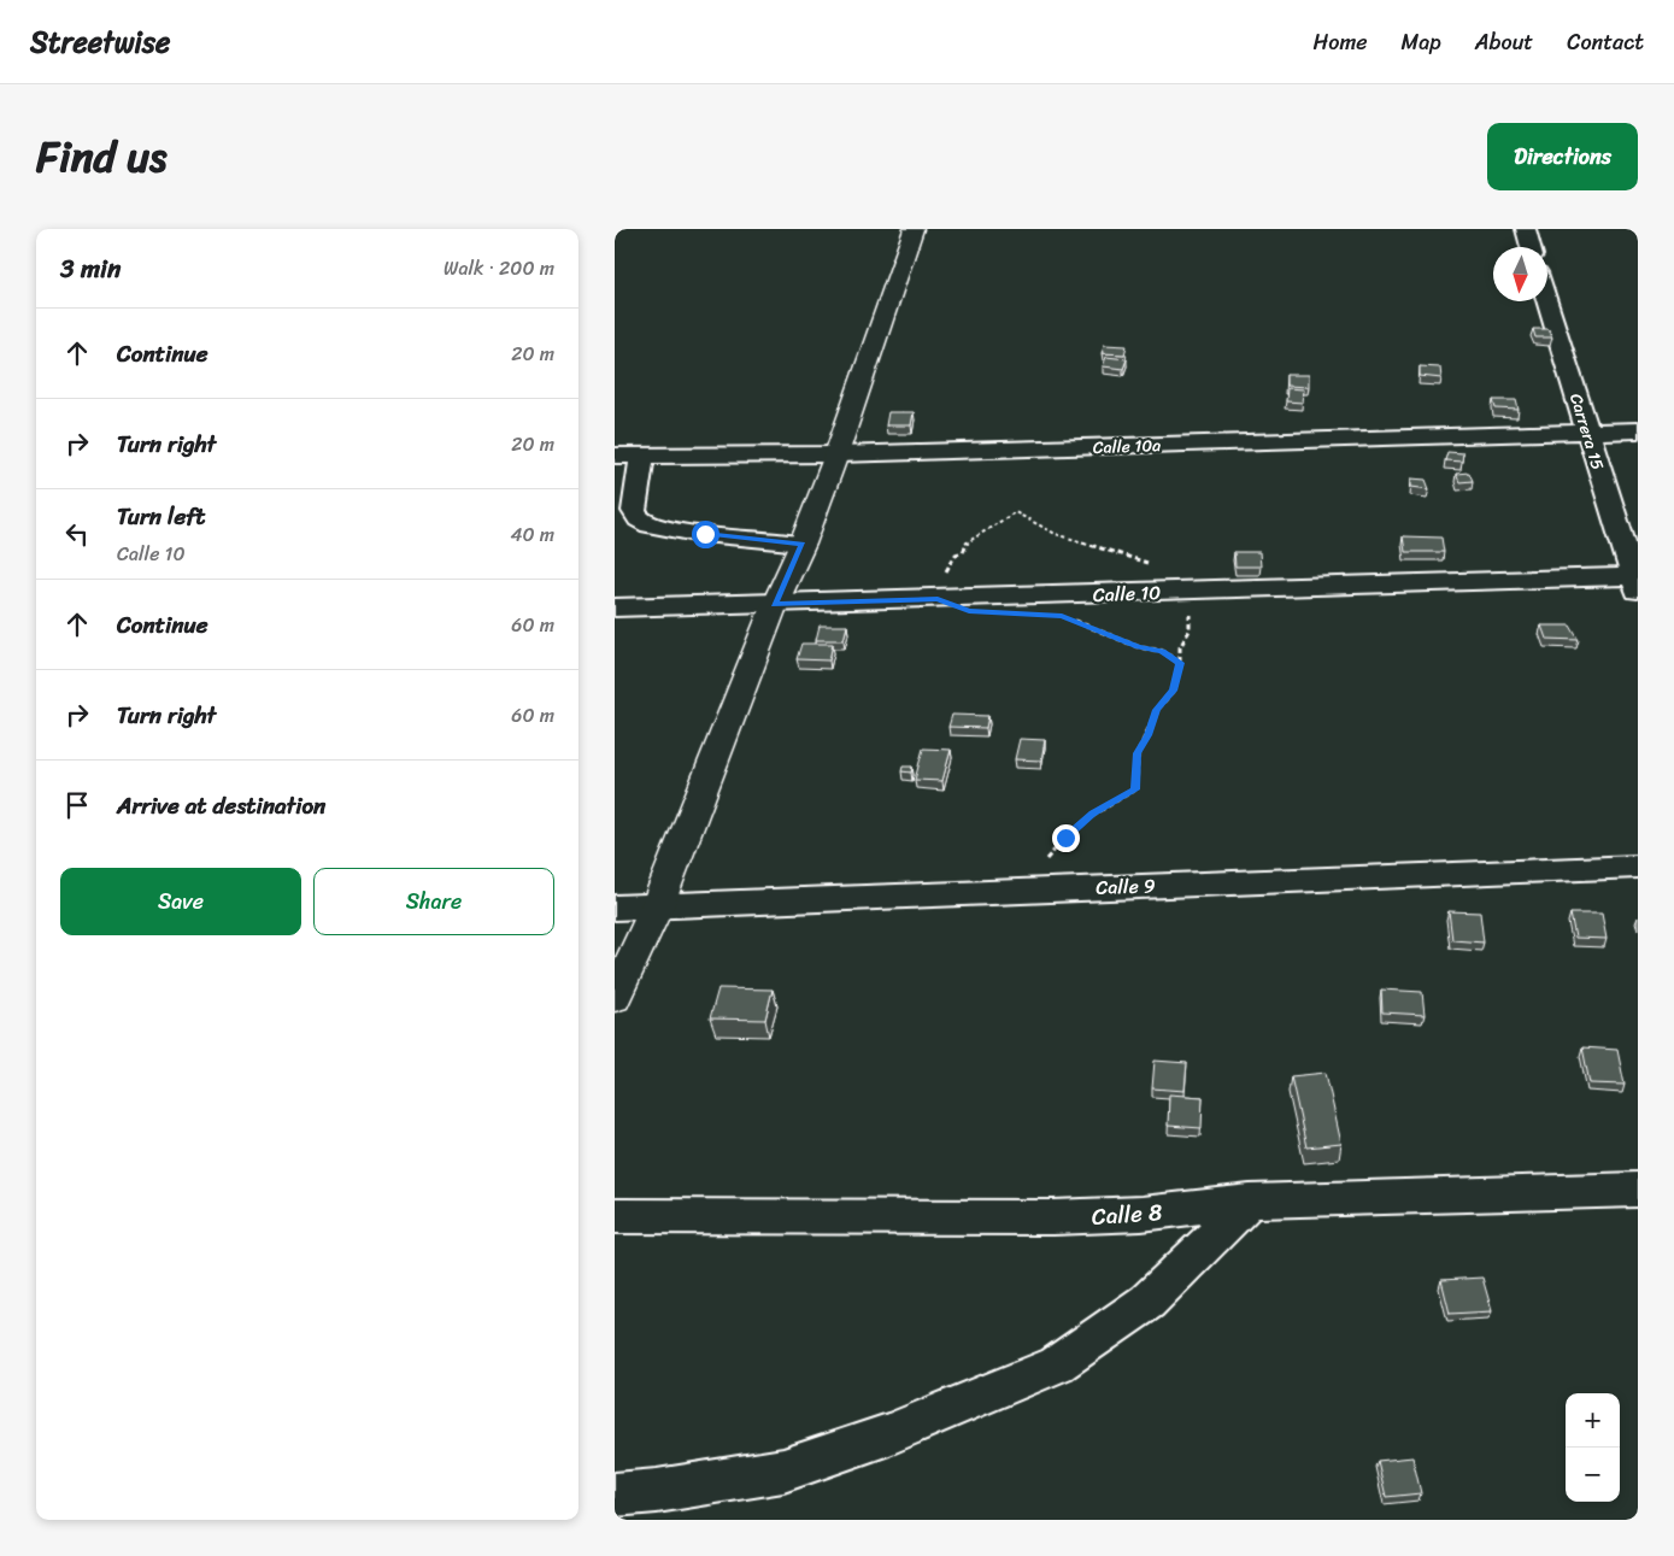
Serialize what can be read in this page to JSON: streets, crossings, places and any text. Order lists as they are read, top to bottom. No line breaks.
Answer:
{"streets":{"street":["Carrera 15","Calle 10a","Calle 10","Calle 9","Calle 8"]},"crossings":[["Carrera 15","Calle 10a"],["Carrera 15","Calle 10"]],"north":"bottom","page":{"header":"Streetwise","nav":["Home","Map","About","Contact"],"title":"Find us","buttons":["Directions",["Save","Share"]],"heading":["3 min","Walk · 200 m"],"list":[["Continue","20 m"],["Turn right","20 m"],["Turn left","Calle 10","40 m"],["Continue","60 m"],["Turn right","60 m"],"Arrive at destination"],"map_buttons":["+","−"]}}
